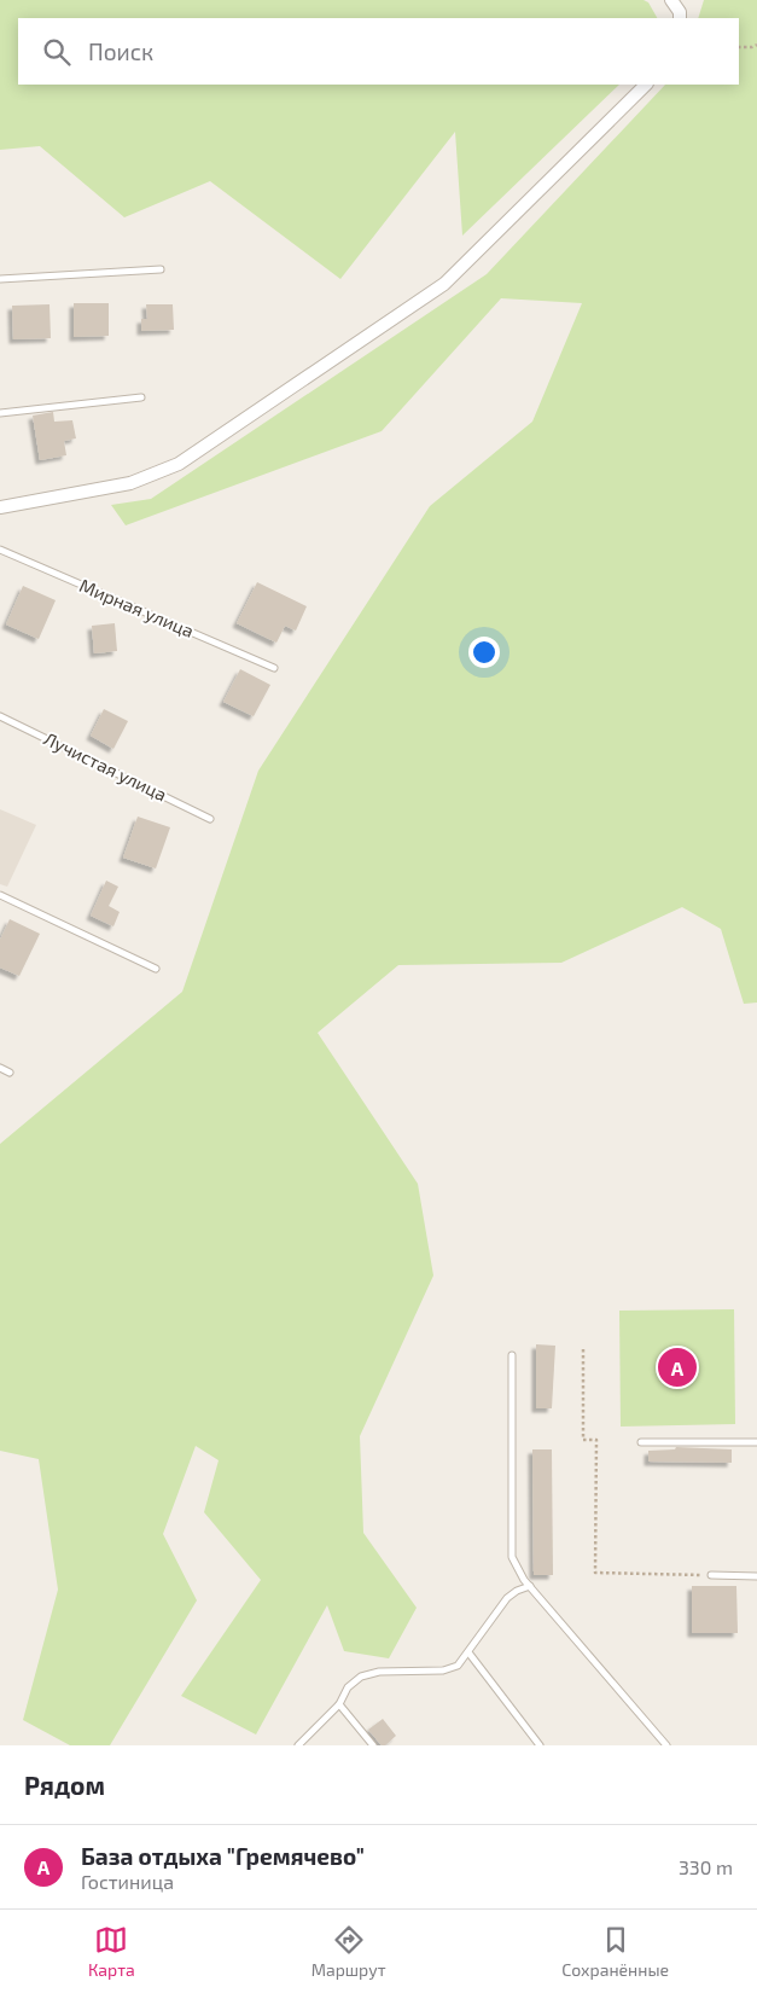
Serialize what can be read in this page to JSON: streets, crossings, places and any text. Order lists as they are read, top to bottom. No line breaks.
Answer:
{"streets":{"lane":["Мирная улица","Лучистая улица"]},"page":{"search":"Поиск","pins":"A","heading":"Рядом","list":[{"mark":"A","name":"База отдыха \"Гремячево\"","note":"Гостиница","value":"330 m"}],"nav":["Карта","Маршрут","Сохранённые"]}}
